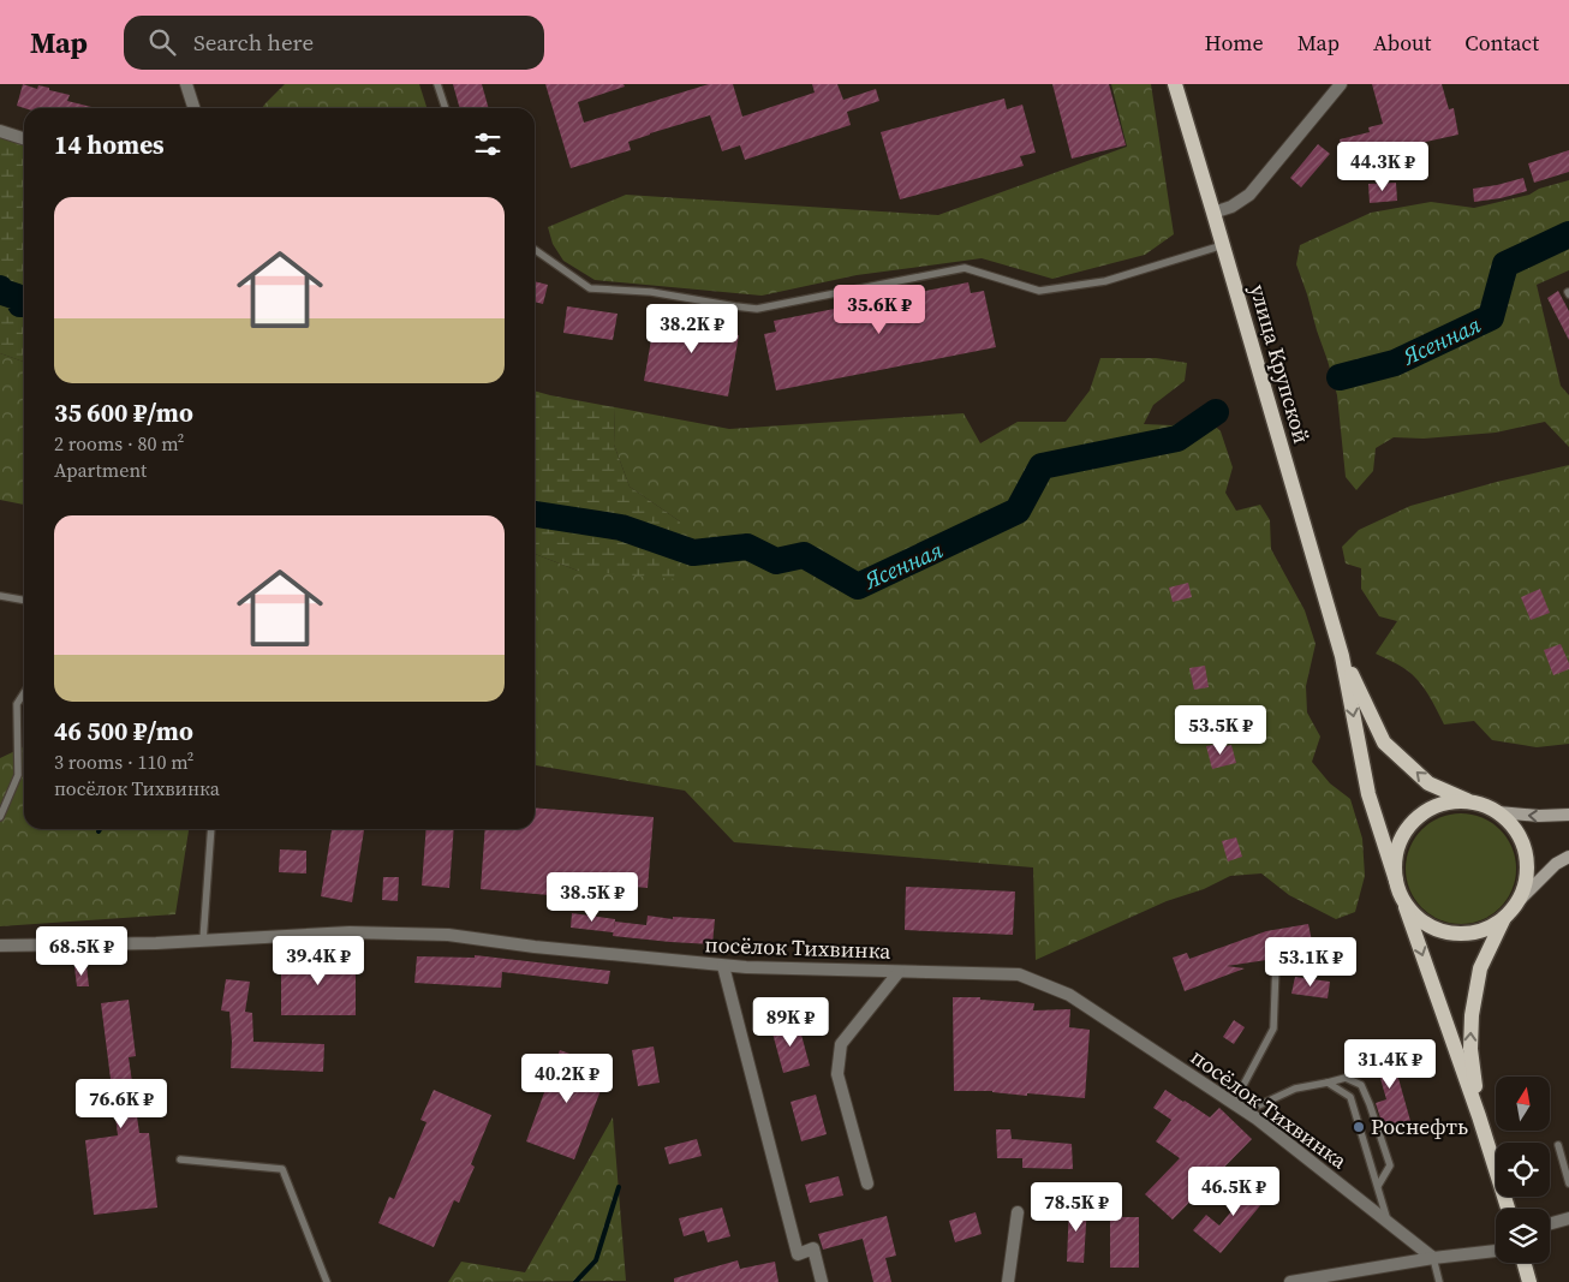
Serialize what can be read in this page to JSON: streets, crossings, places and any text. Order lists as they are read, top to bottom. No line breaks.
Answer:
{"streets":{"main road":["улица Крупской"],"street":["посёлок Тихвинка"]},"water":["Ясенная"],"places":["Роснефть"],"north":"top","page":{"header":"Map","search":"Search here","nav":["Home","Map","About","Contact"],"heading":"14 homes","price":["44.3K ₽","35.6K ₽","38.2K ₽","53.5K ₽","38.5K ₽","68.5K ₽","39.4K ₽","53.1K ₽","89K ₽","31.4K ₽","40.2K ₽","76.6K ₽","46.5K ₽","78.5K ₽"],"list":[{"name":"35 600 ₽/mo","note":"2 rooms · 80 m² · Apartment"},{"name":"46 500 ₽/mo","note":"3 rooms · 110 m² · посёлок Тихвинка"}]}}
